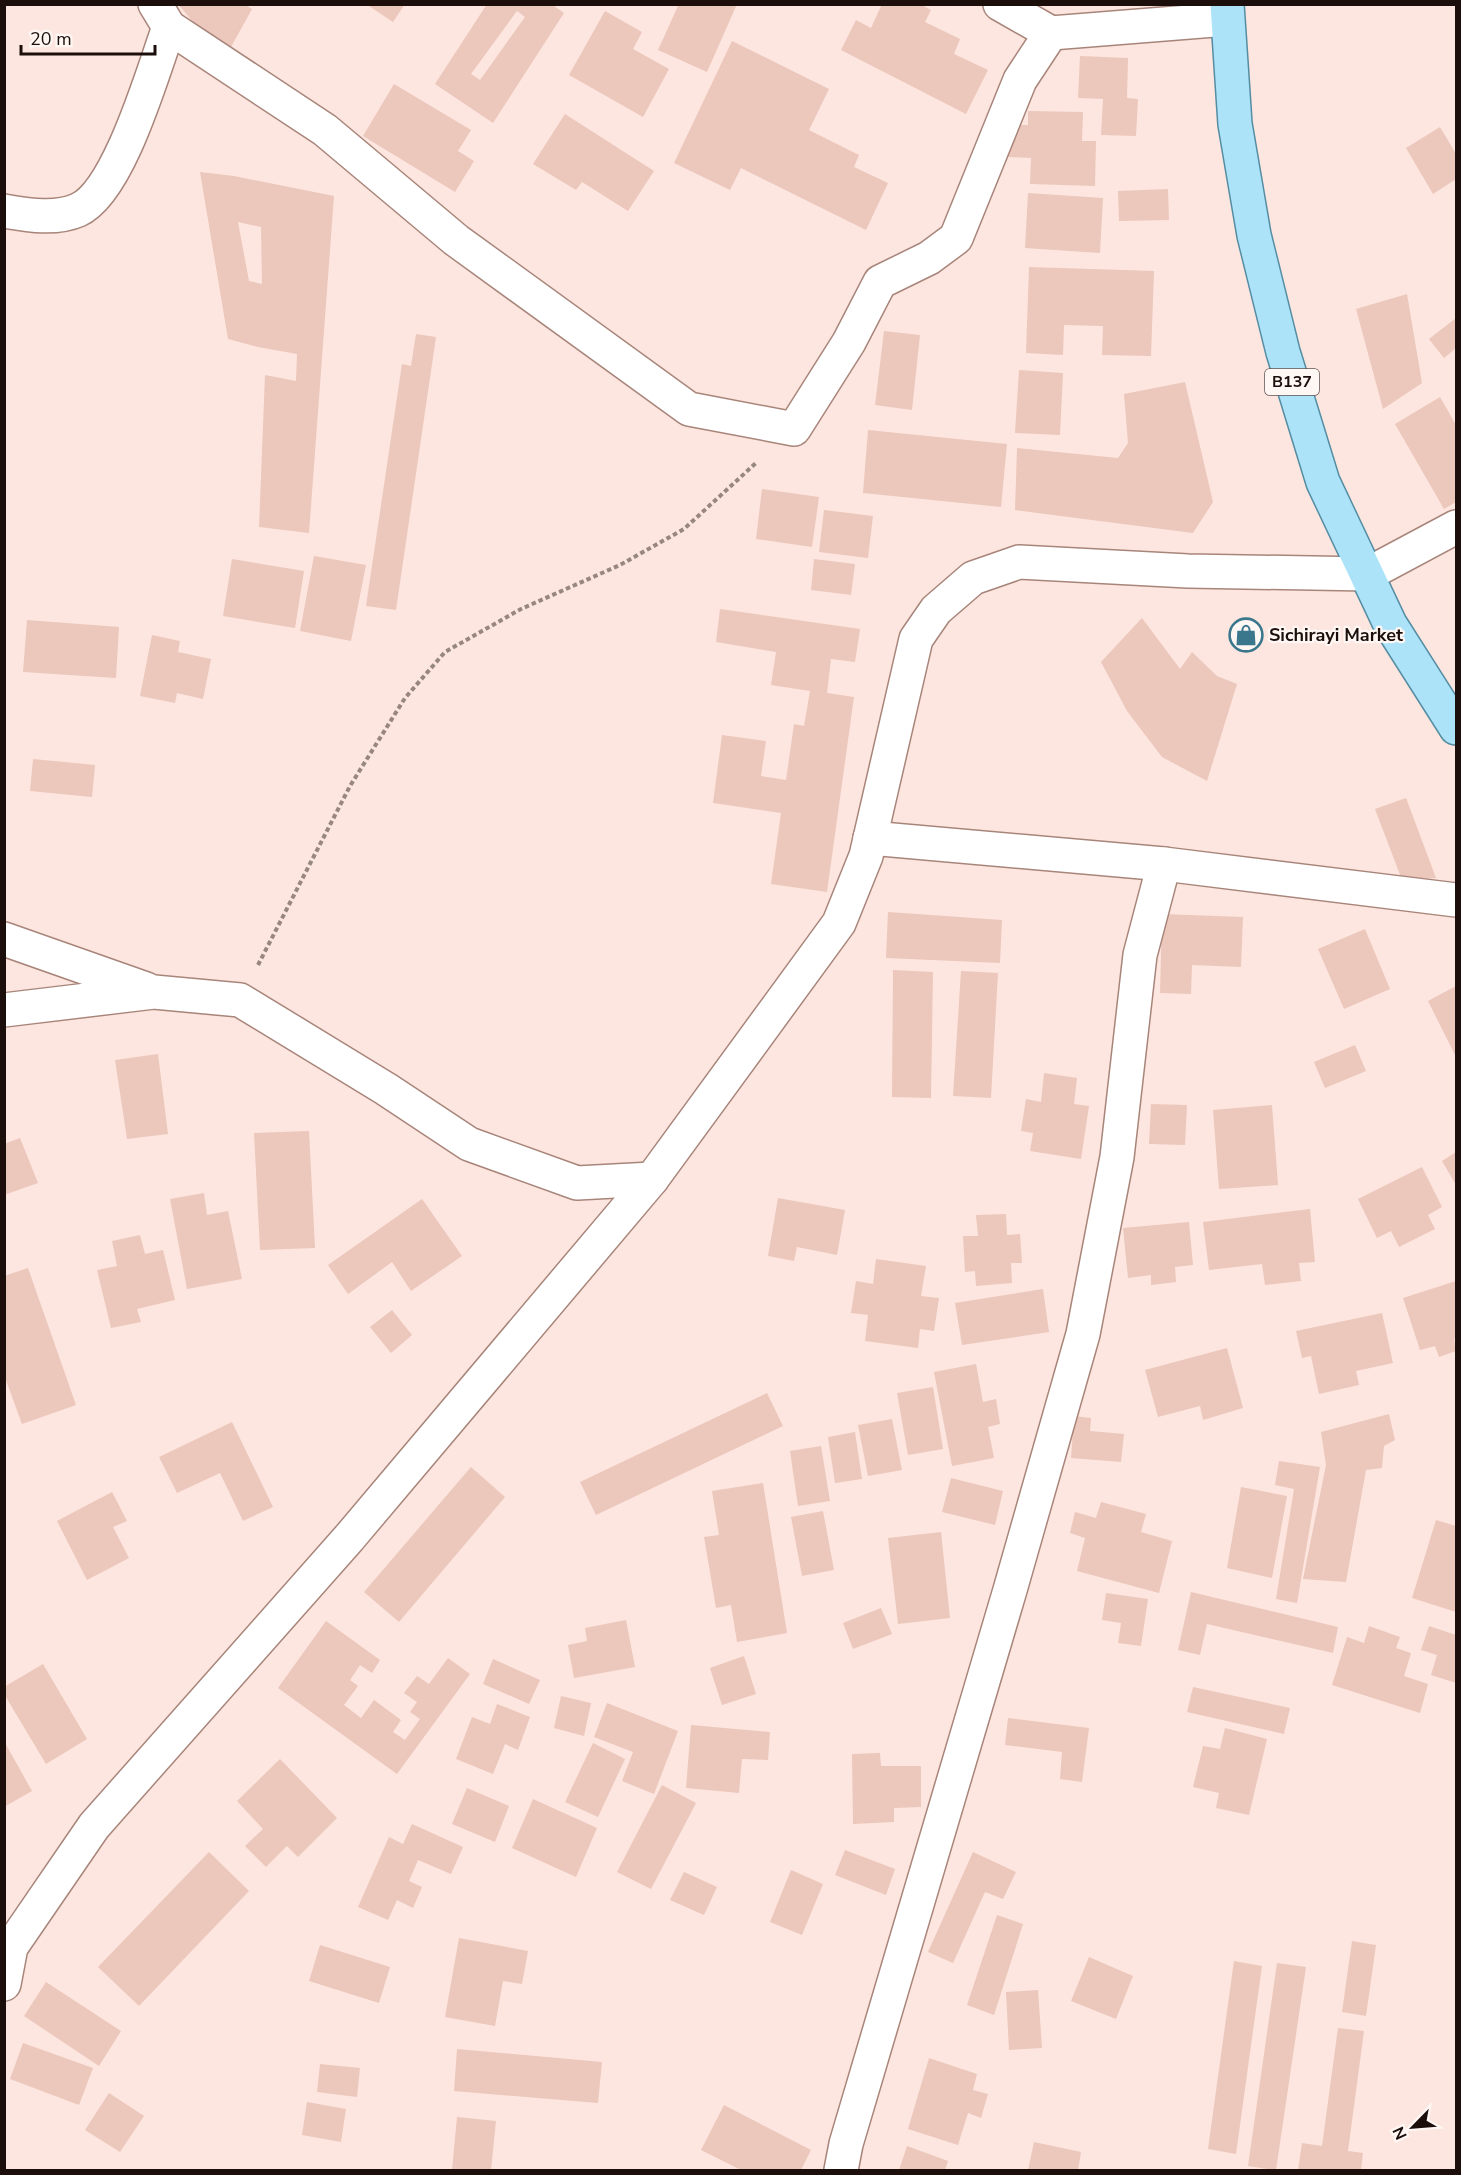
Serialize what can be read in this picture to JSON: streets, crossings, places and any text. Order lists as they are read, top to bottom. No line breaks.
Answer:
{"streets":{"main road":["B137"]},"places":{"shop":["Sichirayi Market"]},"scale_bar":"20 m","north":"bottom left"}
